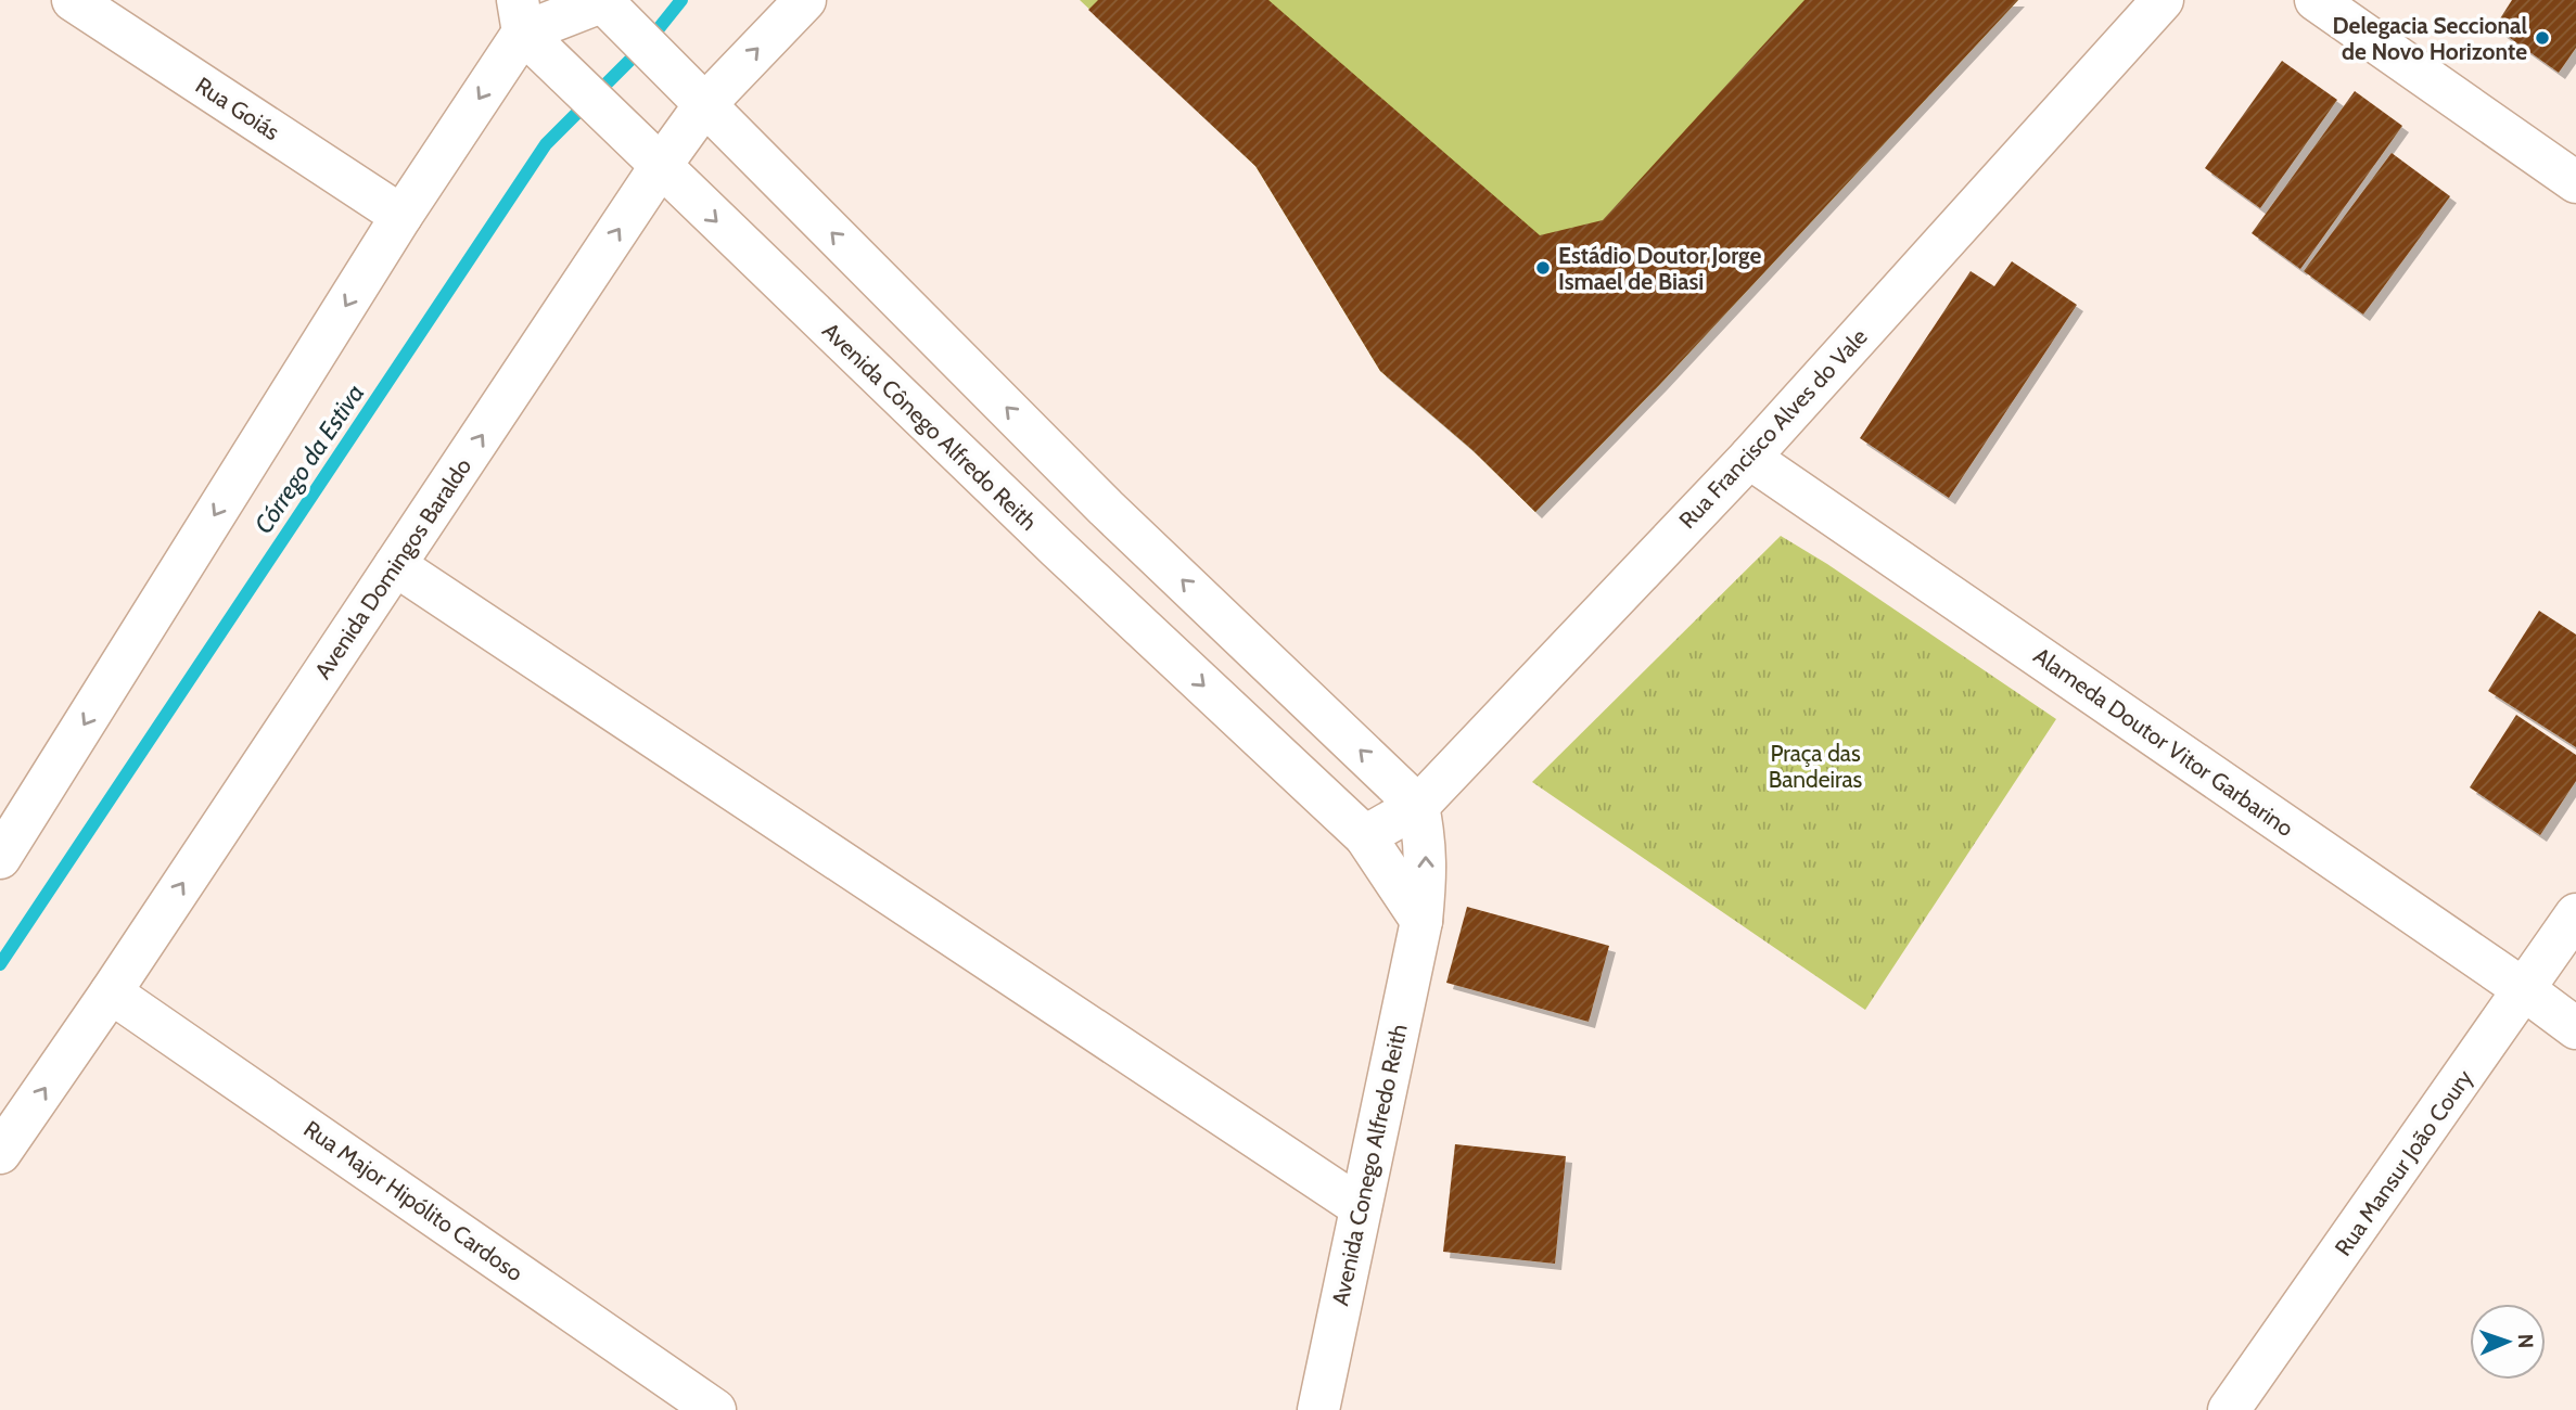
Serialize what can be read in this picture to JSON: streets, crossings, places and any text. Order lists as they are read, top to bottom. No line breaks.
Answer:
{"streets":{"street":["Rua Goiás","Avenida Cônego Alfredo Reith","Rua Francisco Alves do Vale","Avenida Domingos Baraldo","Alameda Doutor Vitor Garbarino","Rua Mansur João Coury","Avenida Conego Alfredo Reith","Rua Major Hipólito Cardoso"]},"crossings":[["Avenida Cônego Alfredo Reith","Rua Francisco Alves do Vale"],["Avenida Cônego Alfredo Reith","Avenida Domingos Baraldo"],["Rua Francisco Alves do Vale","Alameda Doutor Vitor Garbarino"],["Rua Francisco Alves do Vale","Avenida Conego Alfredo Reith"],["Avenida Domingos Baraldo","Rua Major Hipólito Cardoso"],["Alameda Doutor Vitor Garbarino","Rua Mansur João Coury"]],"water":["Córrego da Estiva"],"parks":["Praça das Bandeiras"],"places":["Delegacia Seccional de Novo Horizonte","Estádio Doutor Jorge Ismael de Biasi"],"north":"right"}
